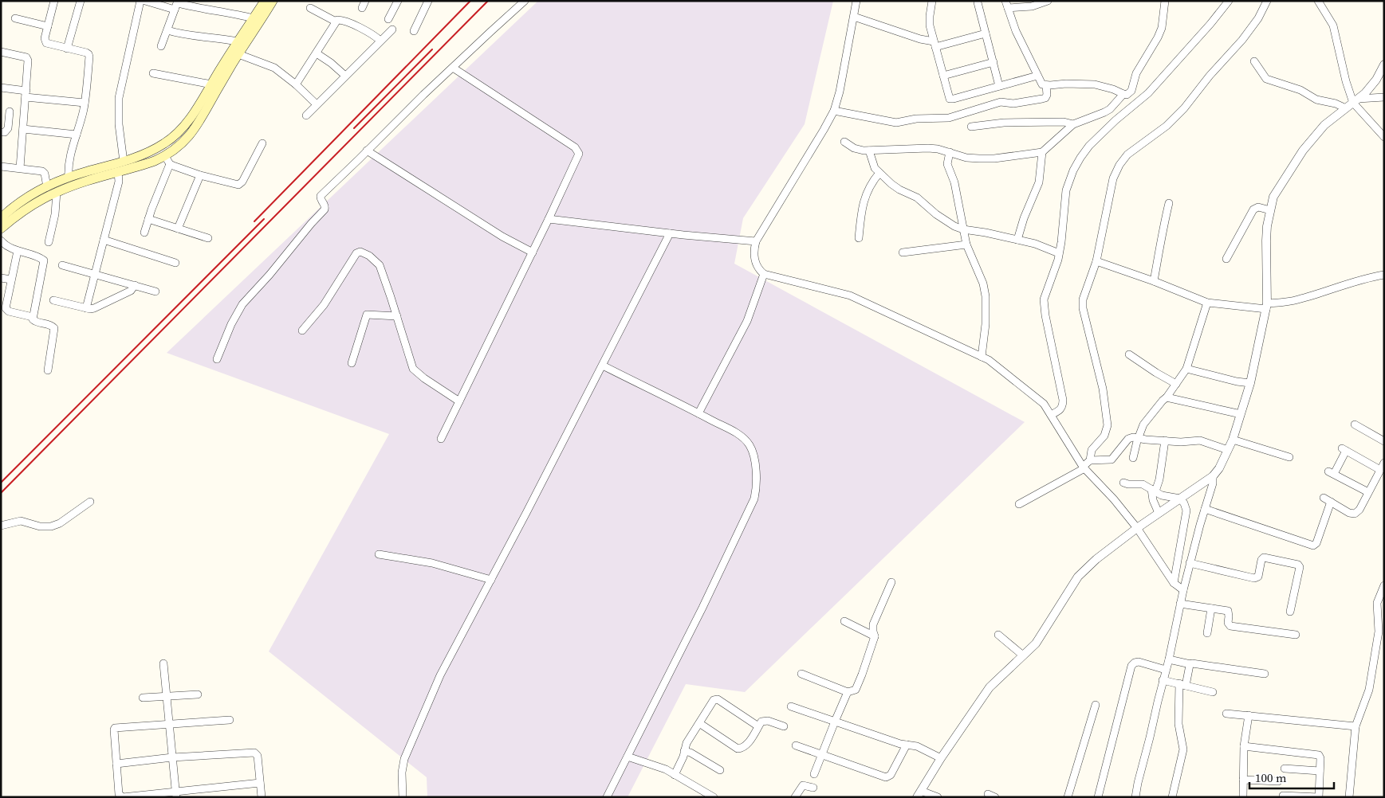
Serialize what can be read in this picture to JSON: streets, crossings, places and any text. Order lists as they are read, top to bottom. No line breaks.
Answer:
{"scale_bar":"100 m"}
